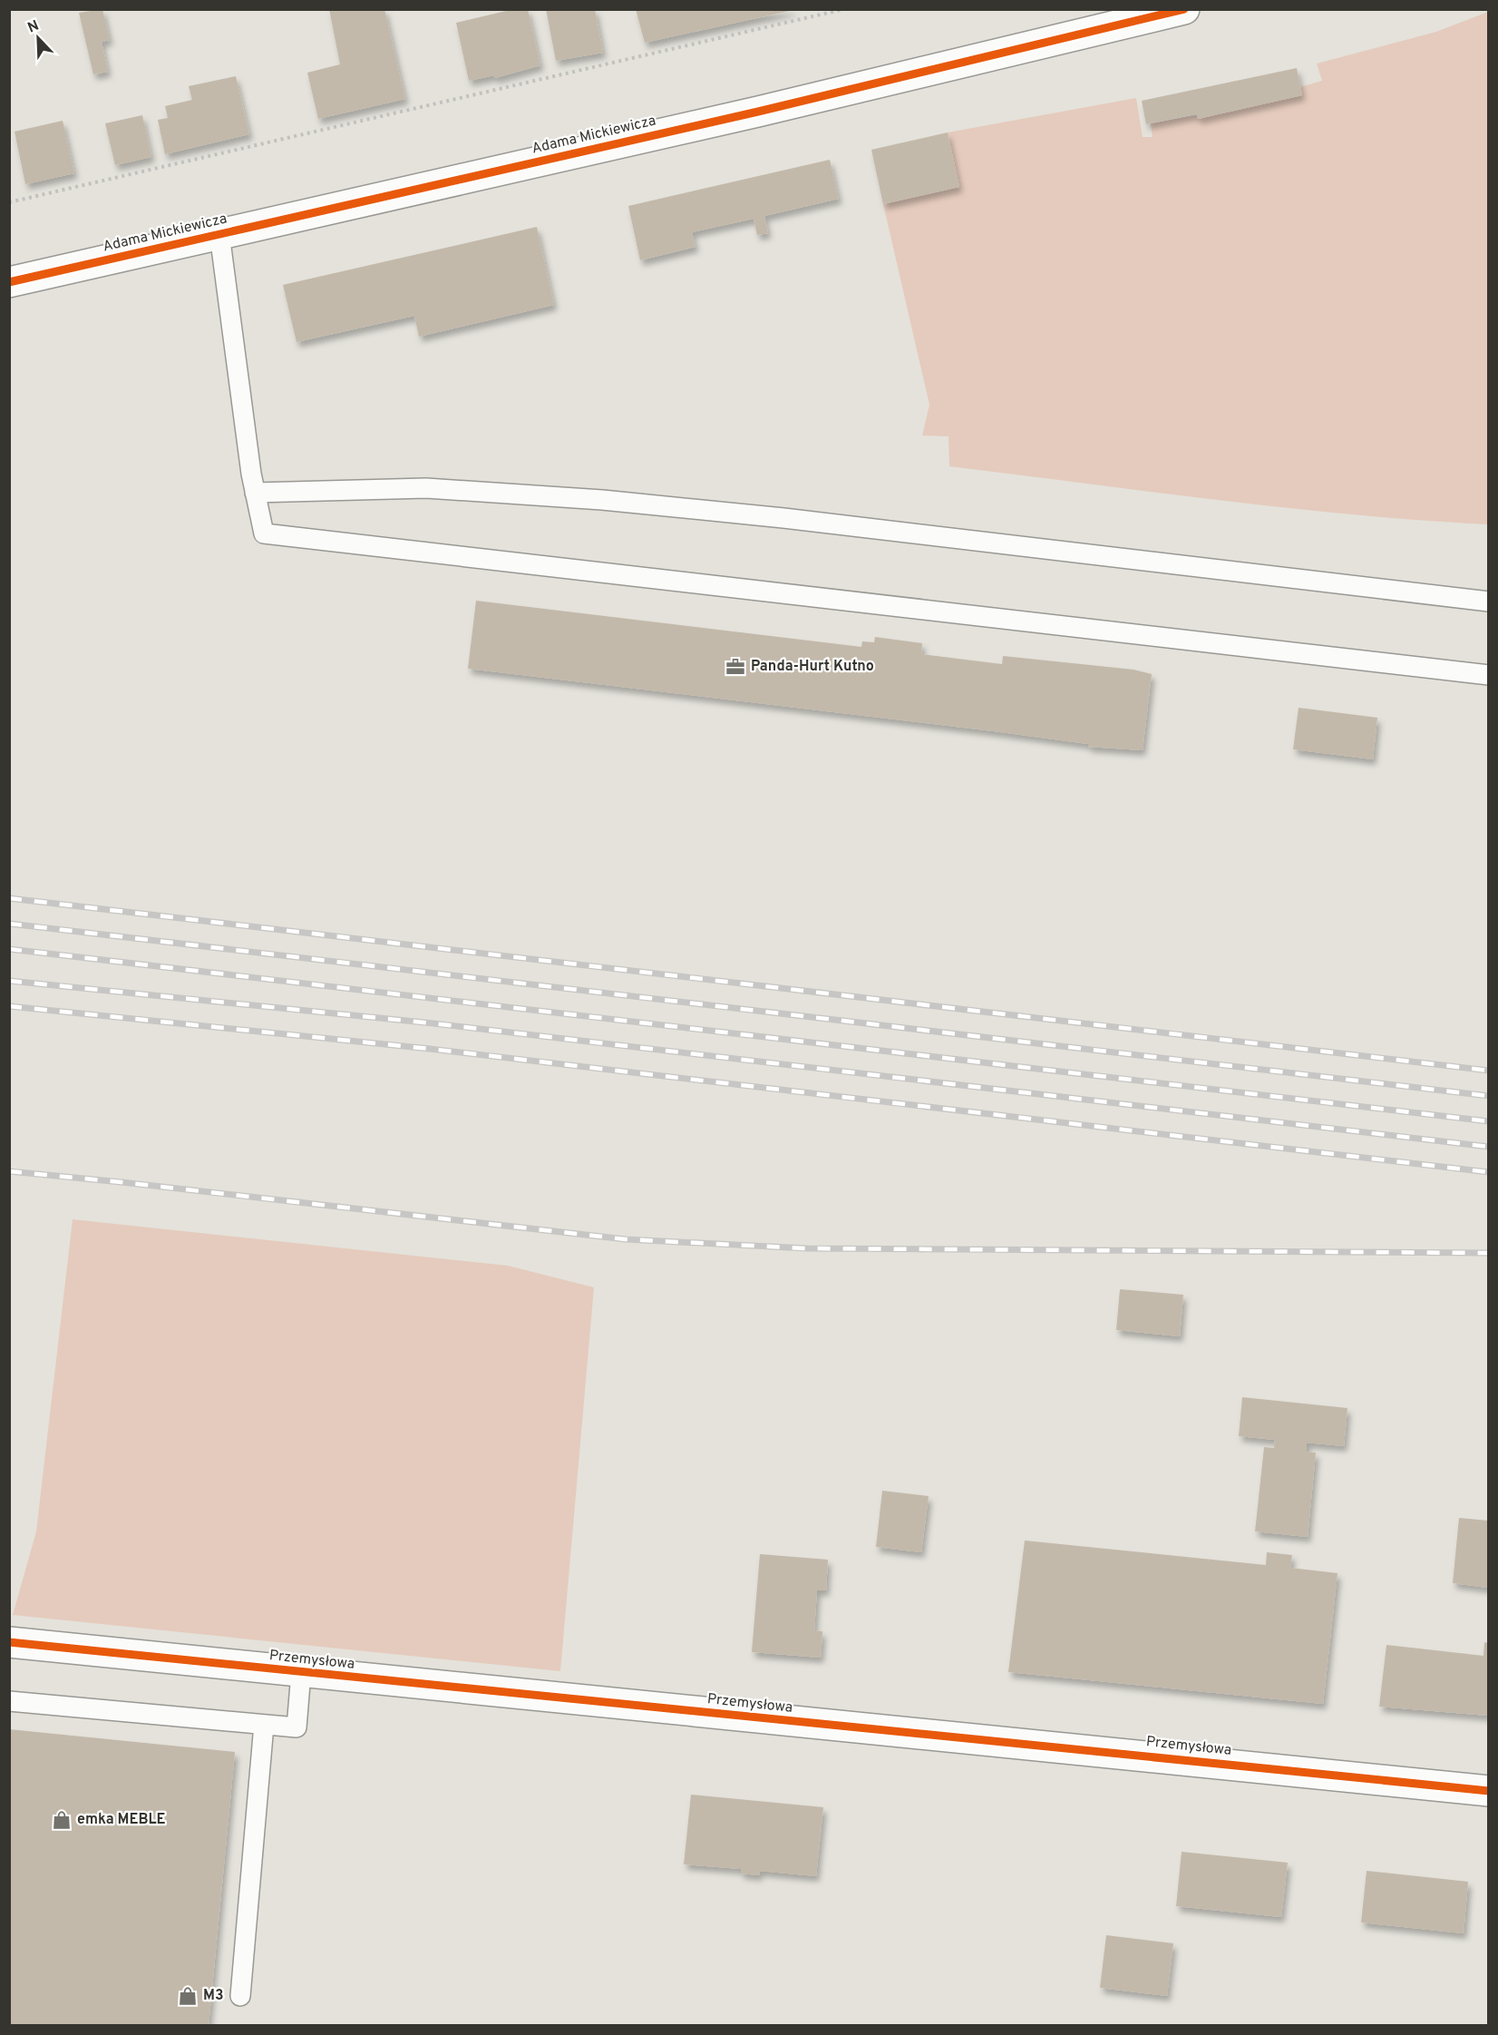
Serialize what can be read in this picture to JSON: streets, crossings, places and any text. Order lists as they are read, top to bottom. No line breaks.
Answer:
{"streets":{"street":["Adama Mickiewicza","Przemysłowa"]},"places":{"office":["Panda-Hurt Kutno"],"shop":["emka MEBLE","M3"]},"north":"top left"}
